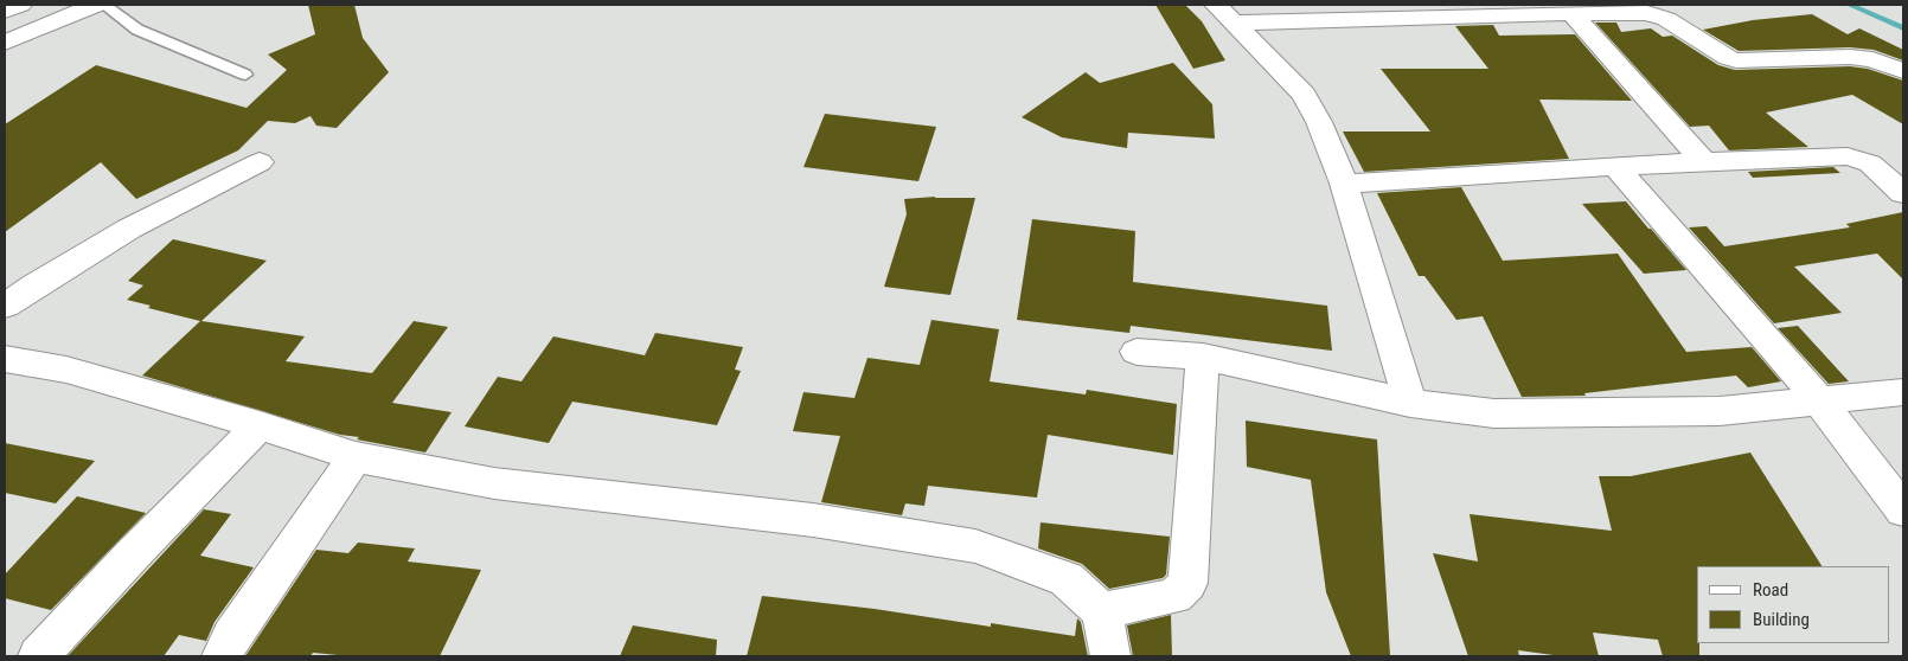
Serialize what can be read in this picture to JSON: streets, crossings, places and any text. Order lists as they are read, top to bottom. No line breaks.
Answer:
{"legend":["Road","Building"]}
